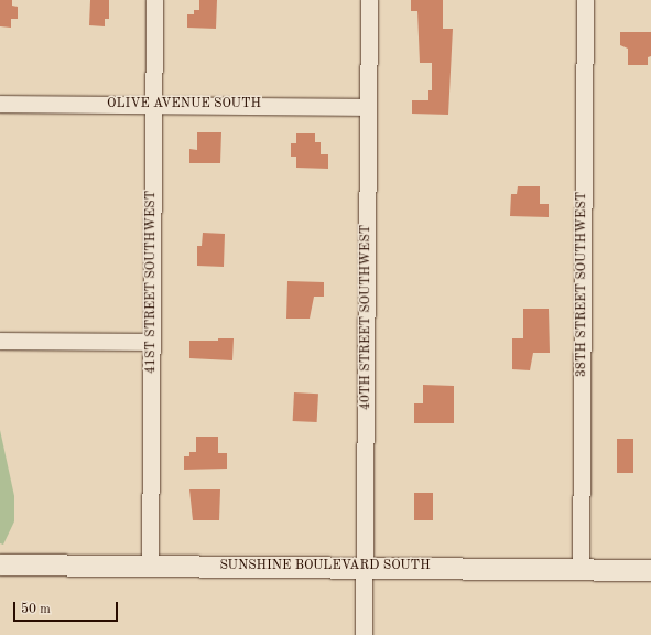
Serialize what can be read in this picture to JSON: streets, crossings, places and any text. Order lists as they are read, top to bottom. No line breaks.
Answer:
{"streets":{"street":["OLIVE AVENUE SOUTH","41ST STREET SOUTHWEST","38TH STREET SOUTHWEST","40TH STREET SOUTHWEST","SUNSHINE BOULEVARD SOUTH"]},"crossings":[["OLIVE AVENUE SOUTH","41ST STREET SOUTHWEST"],["OLIVE AVENUE SOUTH","40TH STREET SOUTHWEST"],["41ST STREET SOUTHWEST","SUNSHINE BOULEVARD SOUTH"],["38TH STREET SOUTHWEST","SUNSHINE BOULEVARD SOUTH"],["40TH STREET SOUTHWEST","SUNSHINE BOULEVARD SOUTH"]],"scale_bar":"50 m"}
